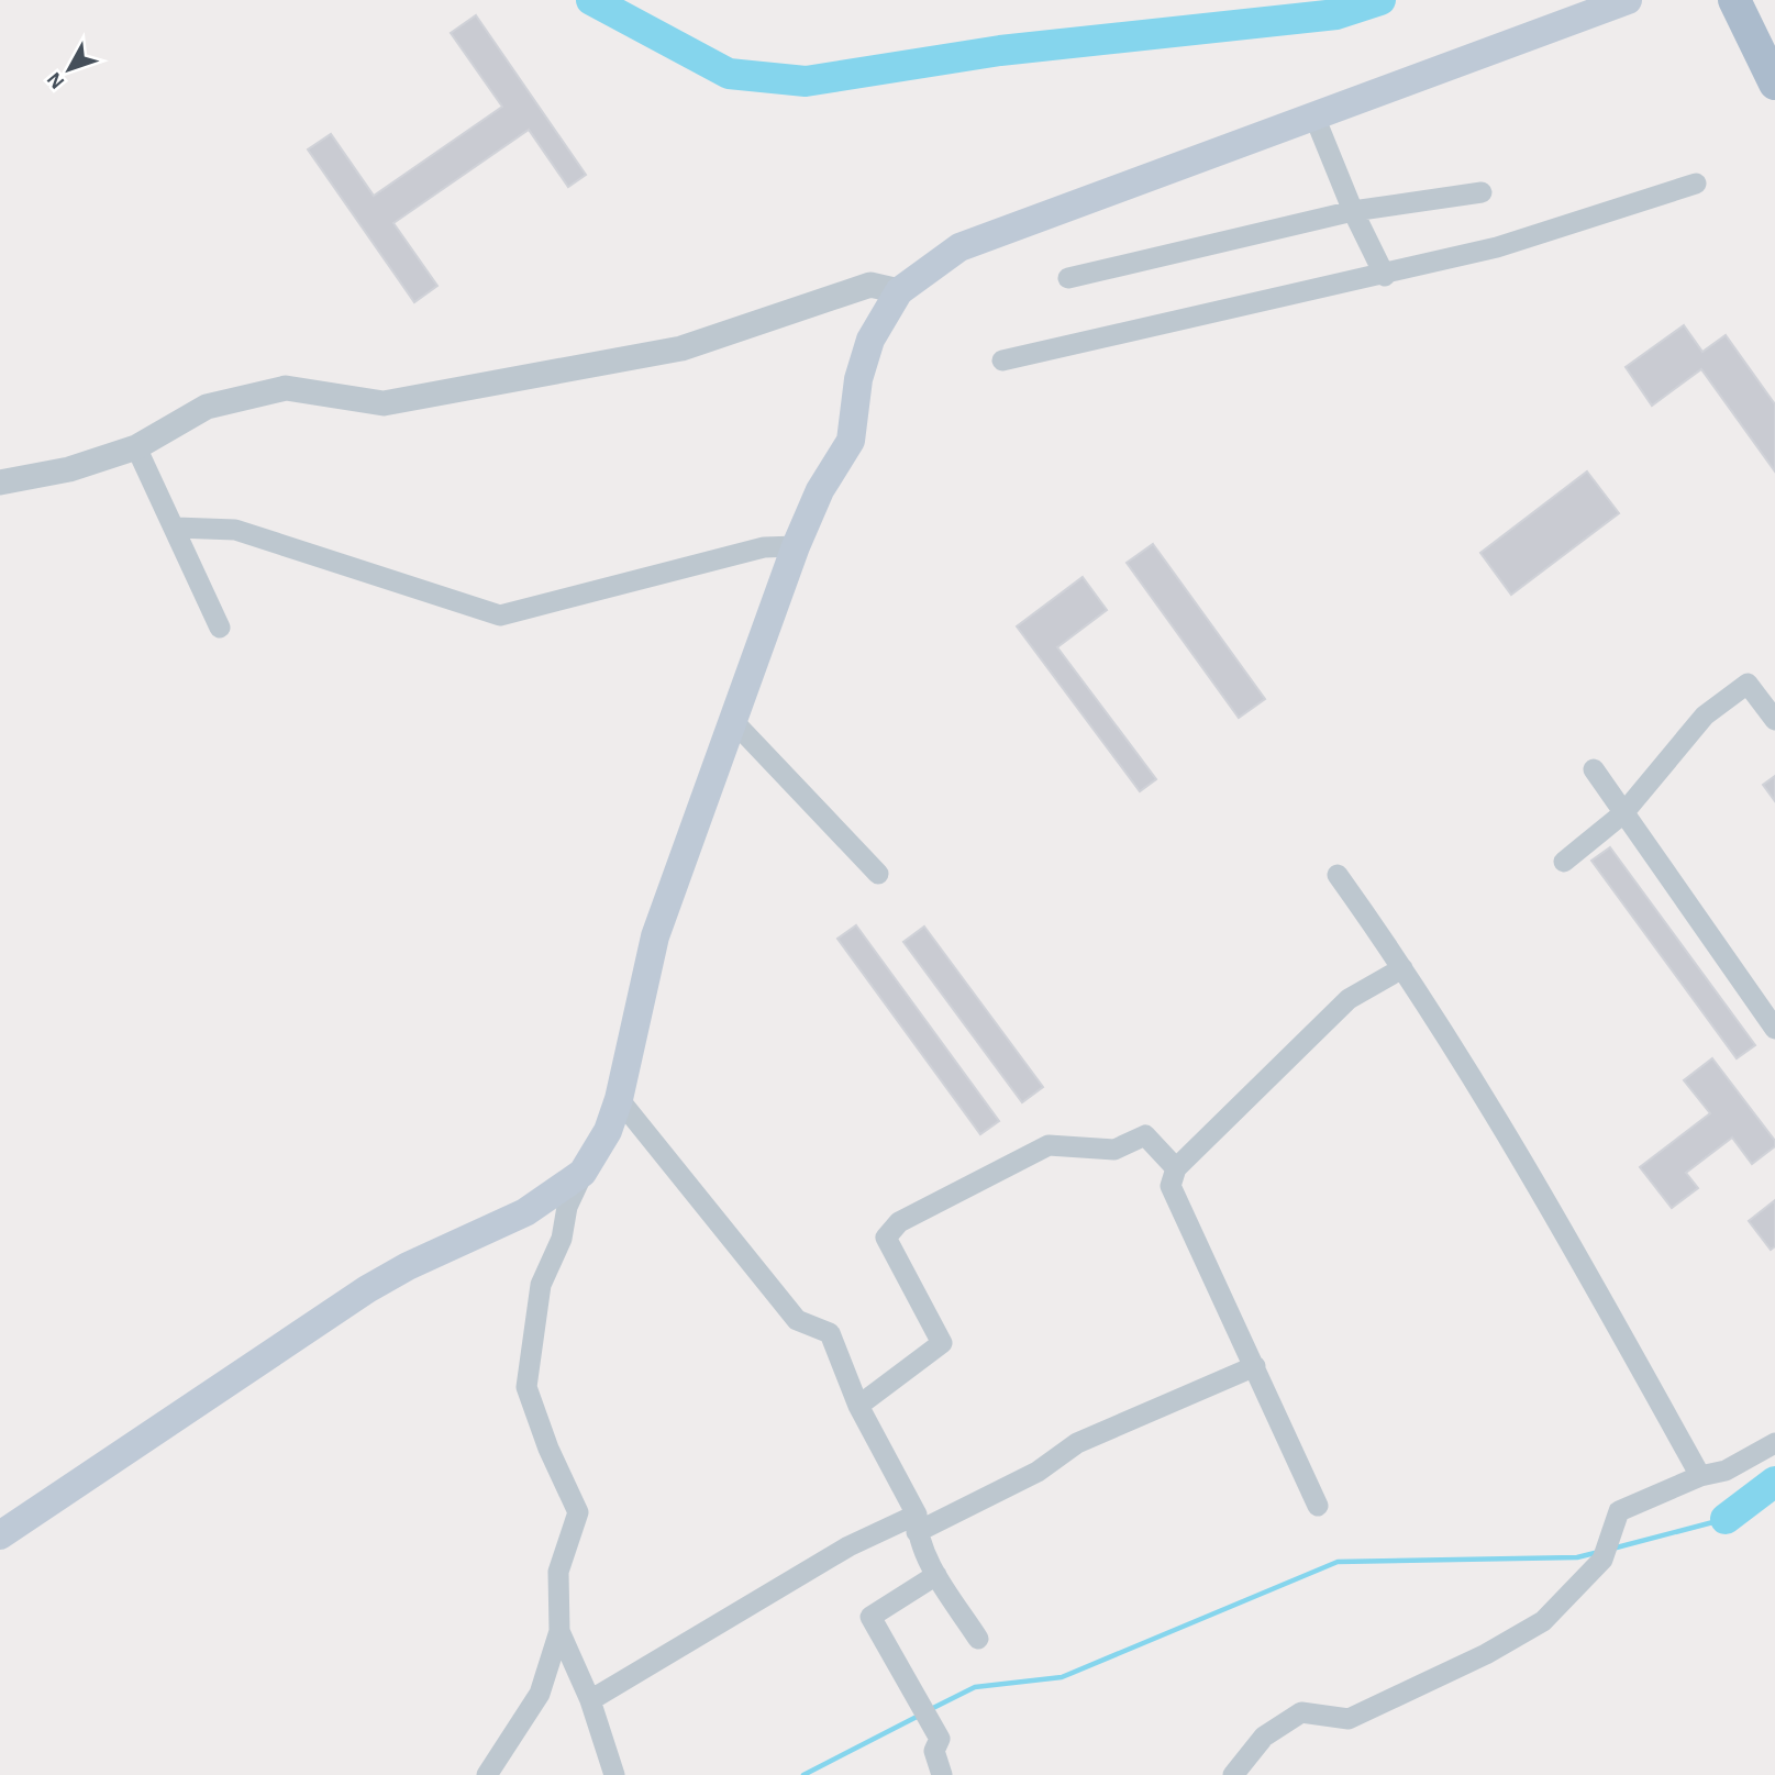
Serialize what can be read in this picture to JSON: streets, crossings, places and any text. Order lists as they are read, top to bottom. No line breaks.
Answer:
{"north":"bottom left"}
